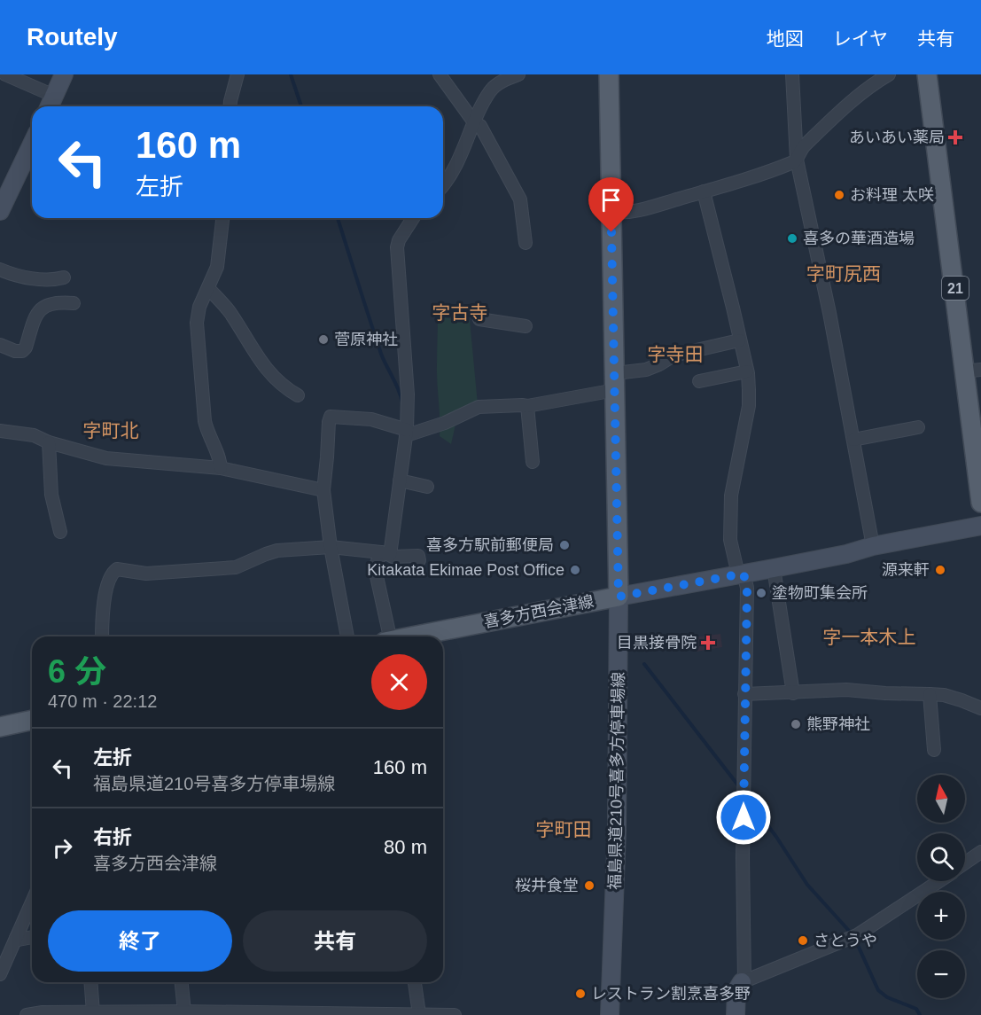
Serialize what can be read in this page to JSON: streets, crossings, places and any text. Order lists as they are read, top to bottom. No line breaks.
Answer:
{"streets":{"main road":["21","喜多方西会津線","福島県道210号喜多方停車場線"]},"crossings":[["喜多方西会津線","福島県道210号喜多方停車場線"]],"districts":["字町尻西","字古寺","字寺田","字町北","字一本木上","字町田"],"places":{"health":["あいあい薬局","目黒接骨院"],"other":["お料理 太咲","喜多の華酒造場","菅原神社","喜多方駅前郵便局","Kitakata Ekimae Post Office","源来軒","塗物町集会所","熊野神社","桜井食堂","さとうや","レストラン割烹喜多野"]},"north":"top","page":{"header":"Routely","nav":["地図","レイヤ","共有"],"turn":["160 m","左折"],"heading":["6 分","470 m · 22:12"],"list":[{"name":"左折","note":"福島県道210号喜多方停車場線","value":"160 m"},{"name":"右折","note":"喜多方西会津線","value":"80 m"}],"map_buttons":["+","−"],"buttons":["終了","共有"]}}
